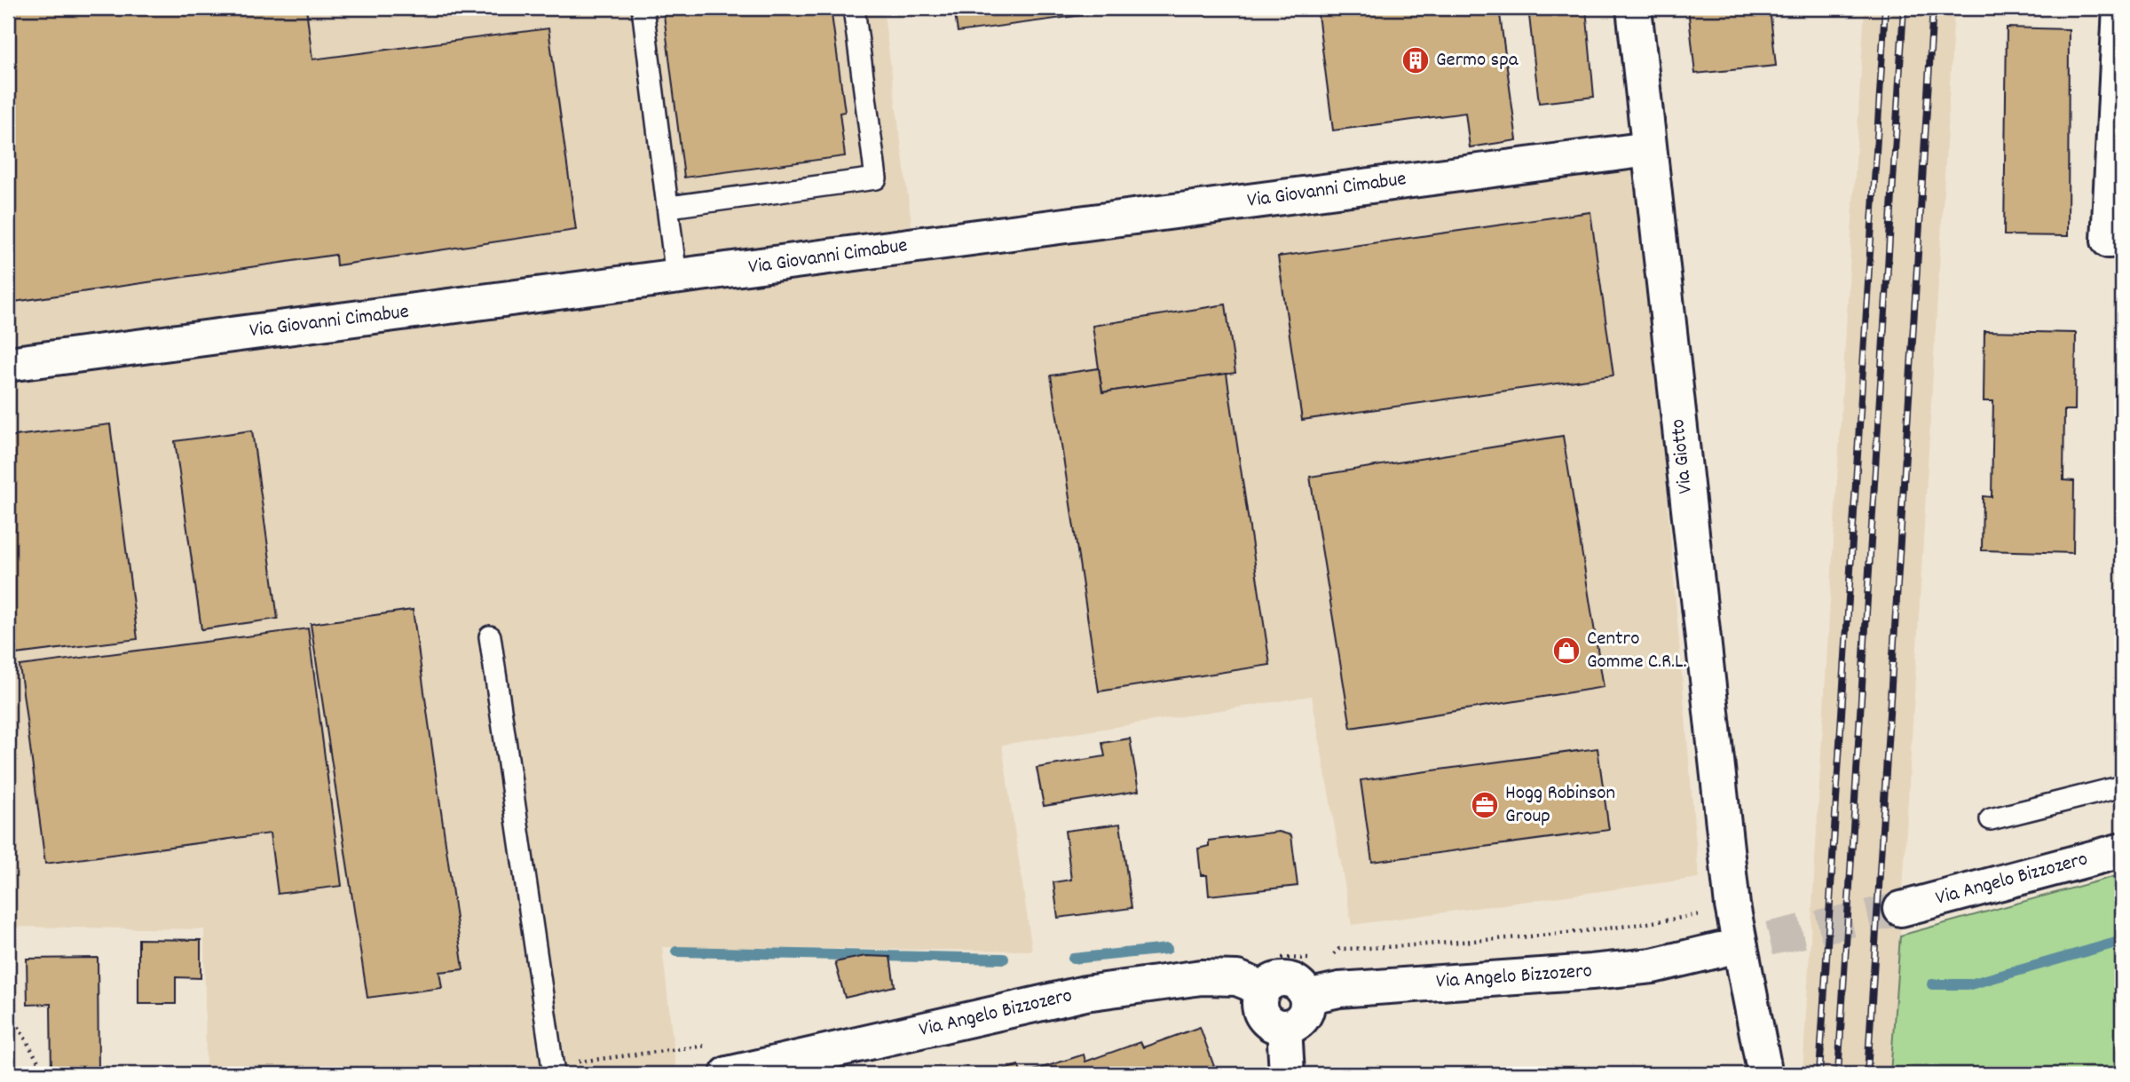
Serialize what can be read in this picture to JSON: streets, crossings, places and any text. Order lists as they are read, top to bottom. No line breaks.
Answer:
{"streets":{"street":["Via Giovanni Cimabue","Via Giotto","Via Angelo Bizzozero"]},"crossings":[["Via Giovanni Cimabue","Via Giotto"]],"places":{"building":["Germo spa"],"shop":["Centro Gomme C.R.L."],"office":["Hogg Robinson Group"]}}
